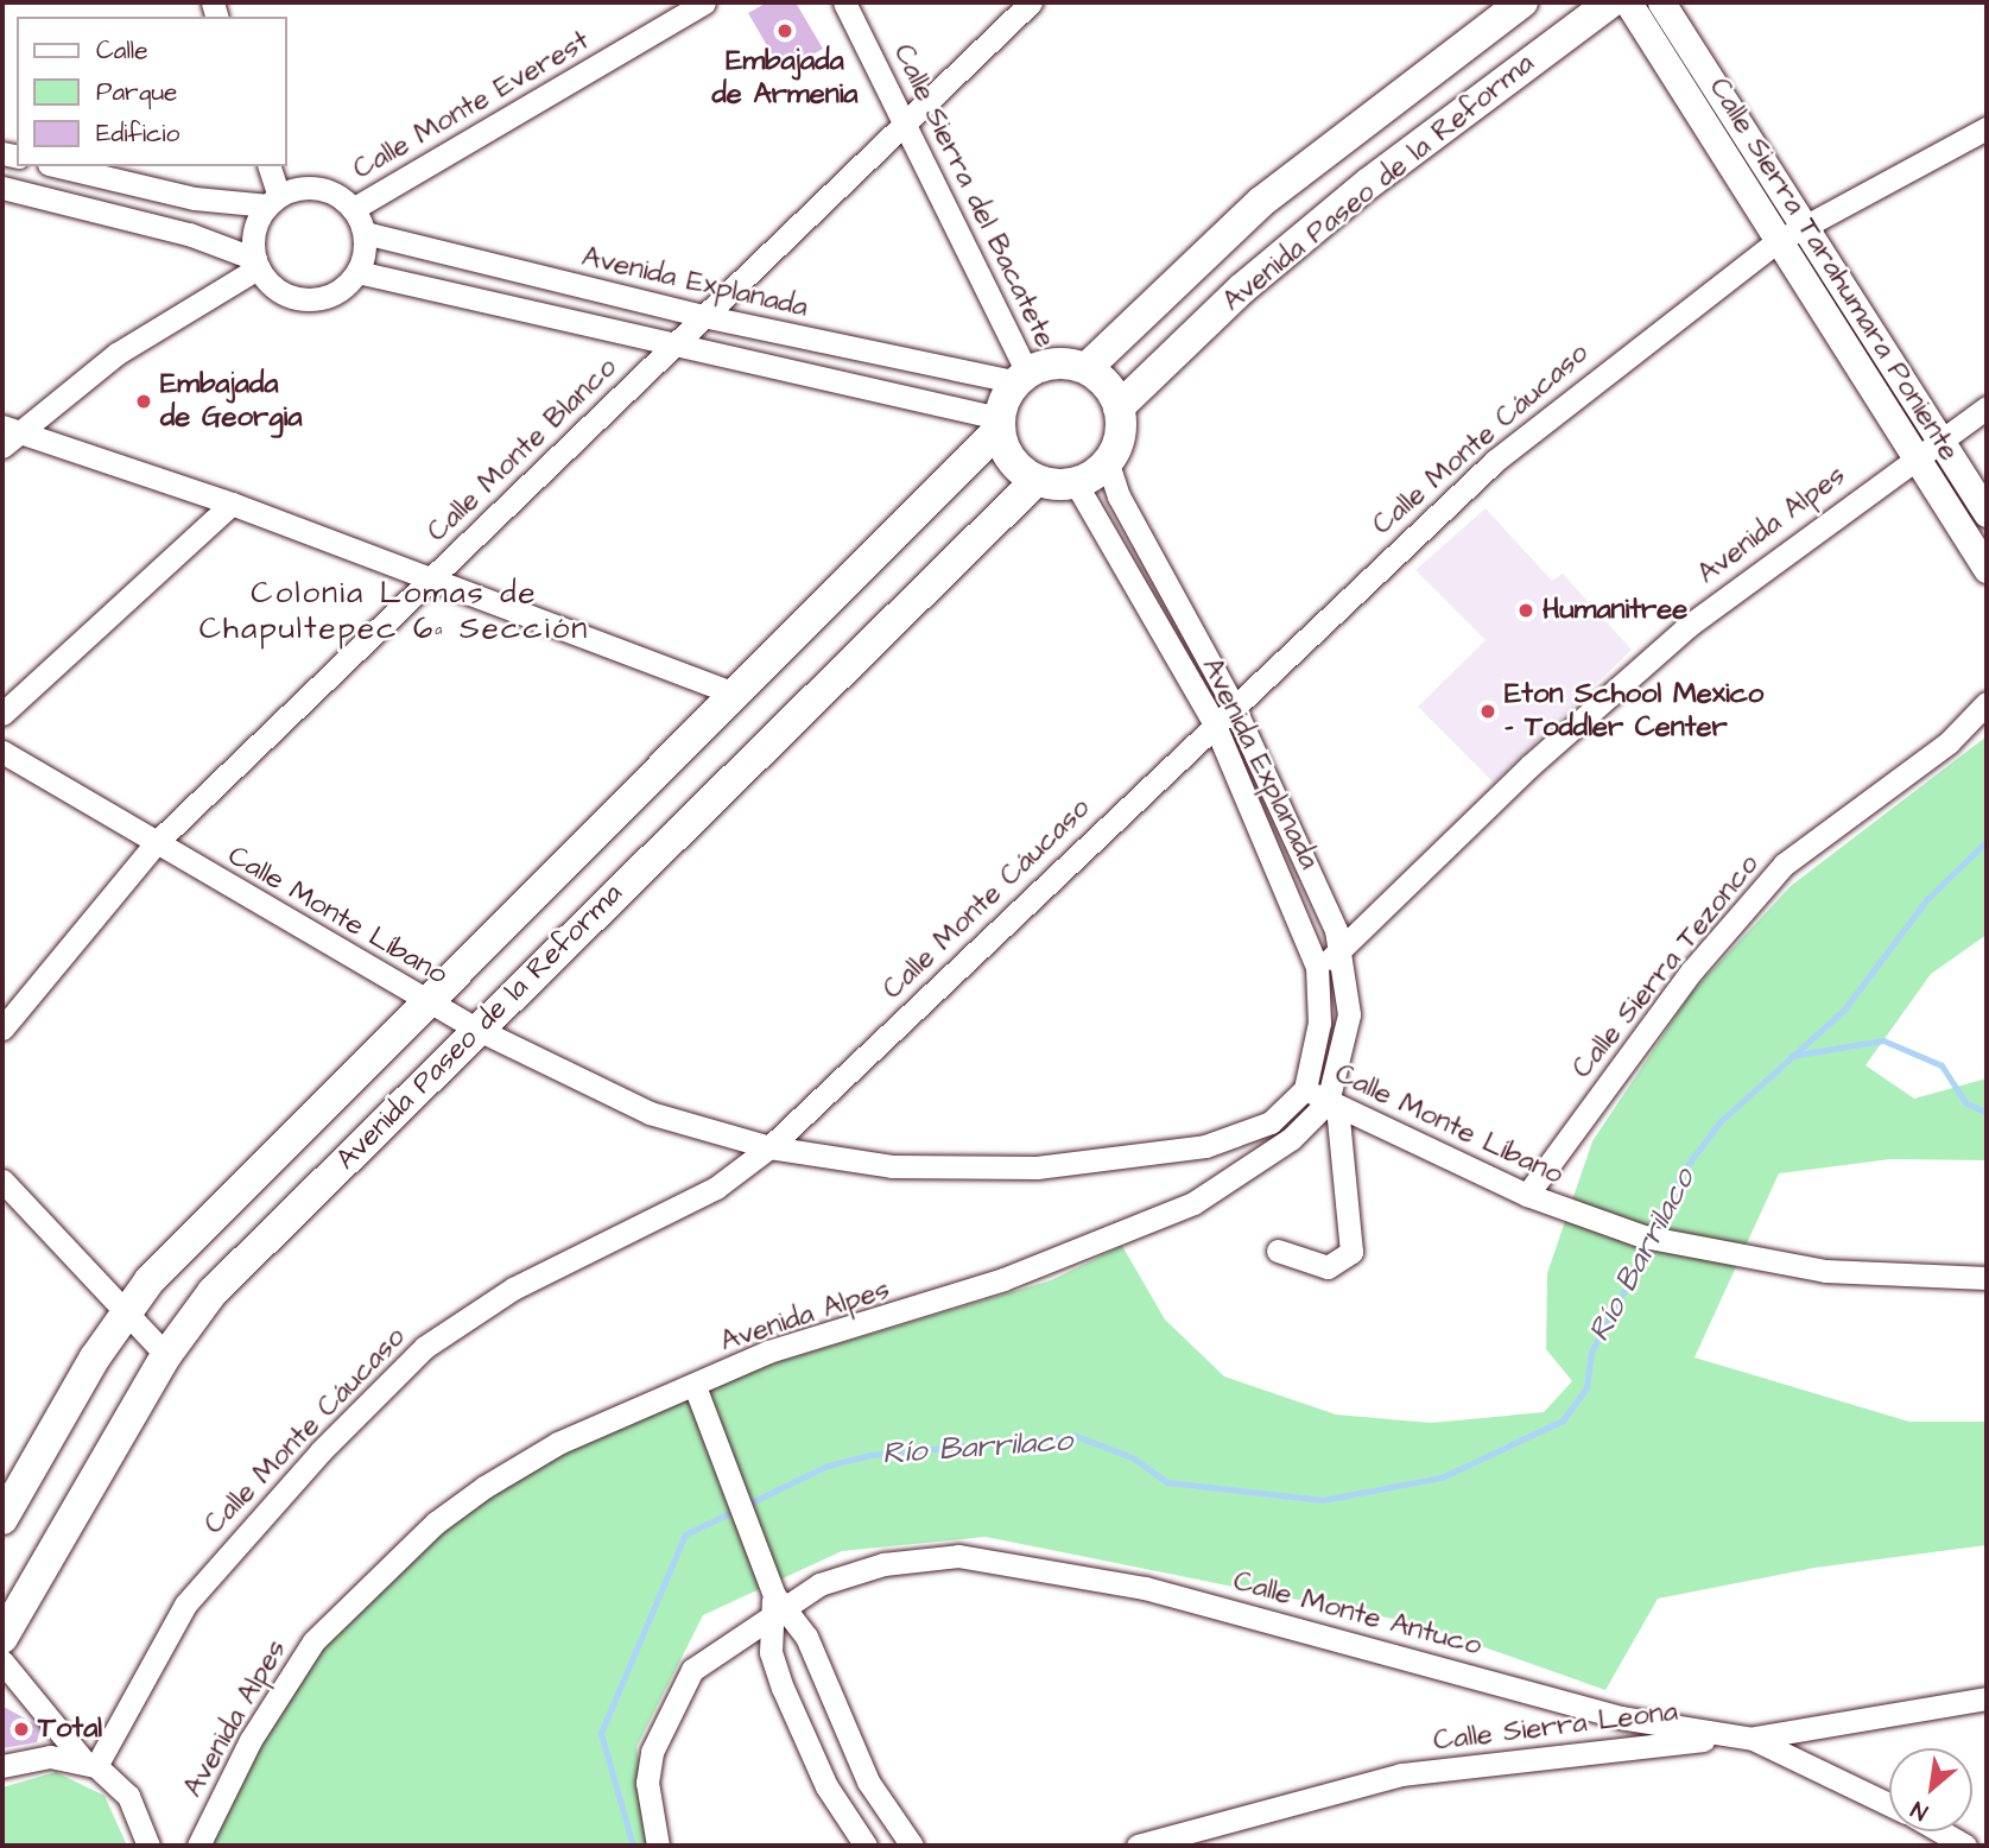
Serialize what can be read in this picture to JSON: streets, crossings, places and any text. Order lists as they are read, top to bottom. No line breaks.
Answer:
{"streets":{"main road":["Avenida Paseo de la Reforma"],"street":["Calle Monte Everest","Calle Sierra del Bacatete","Calle Sierra Tarahumara Poniente","Avenida Explanada","Calle Monte Cáucaso","Calle Monte Blanco","Avenida Alpes","Calle Monte Líbano","Calle Sierra Tezonco","Calle Monte Antuco","Calle Sierra Leona"]},"crossings":[["Calle Monte Everest","Avenida Explanada"],["Avenida Paseo de la Reforma","Calle Sierra del Bacatete"],["Avenida Paseo de la Reforma","Avenida Explanada"],["Avenida Paseo de la Reforma","Calle Monte Líbano"],["Calle Sierra del Bacatete","Avenida Explanada"],["Calle Sierra del Bacatete","Calle Monte Blanco"],["Calle Sierra Tarahumara Poniente","Calle Monte Cáucaso"],["Calle Sierra Tarahumara Poniente","Avenida Alpes"],["Avenida Explanada","Calle Monte Cáucaso"],["Avenida Explanada","Calle Monte Blanco"],["Avenida Explanada","Avenida Alpes"],["Avenida Explanada","Calle Monte Líbano"],["Calle Monte Cáucaso","Calle Monte Líbano"],["Calle Monte Blanco","Calle Monte Líbano"],["Avenida Alpes","Calle Monte Líbano"],["Calle Monte Líbano","Calle Sierra Tezonco"],["Calle Monte Antuco","Calle Sierra Leona"]],"districts":["Colonia Lomas de Chapultepec 6ª Sección"],"water":["Río Barrilaco"],"places":["Embajada de Armenia","Embajada de Georgia","Humanitree","Eton School Mexico - Toddler Center","Total"],"legend":["Calle","Parque","Edificio"],"north":"bottom left"}
